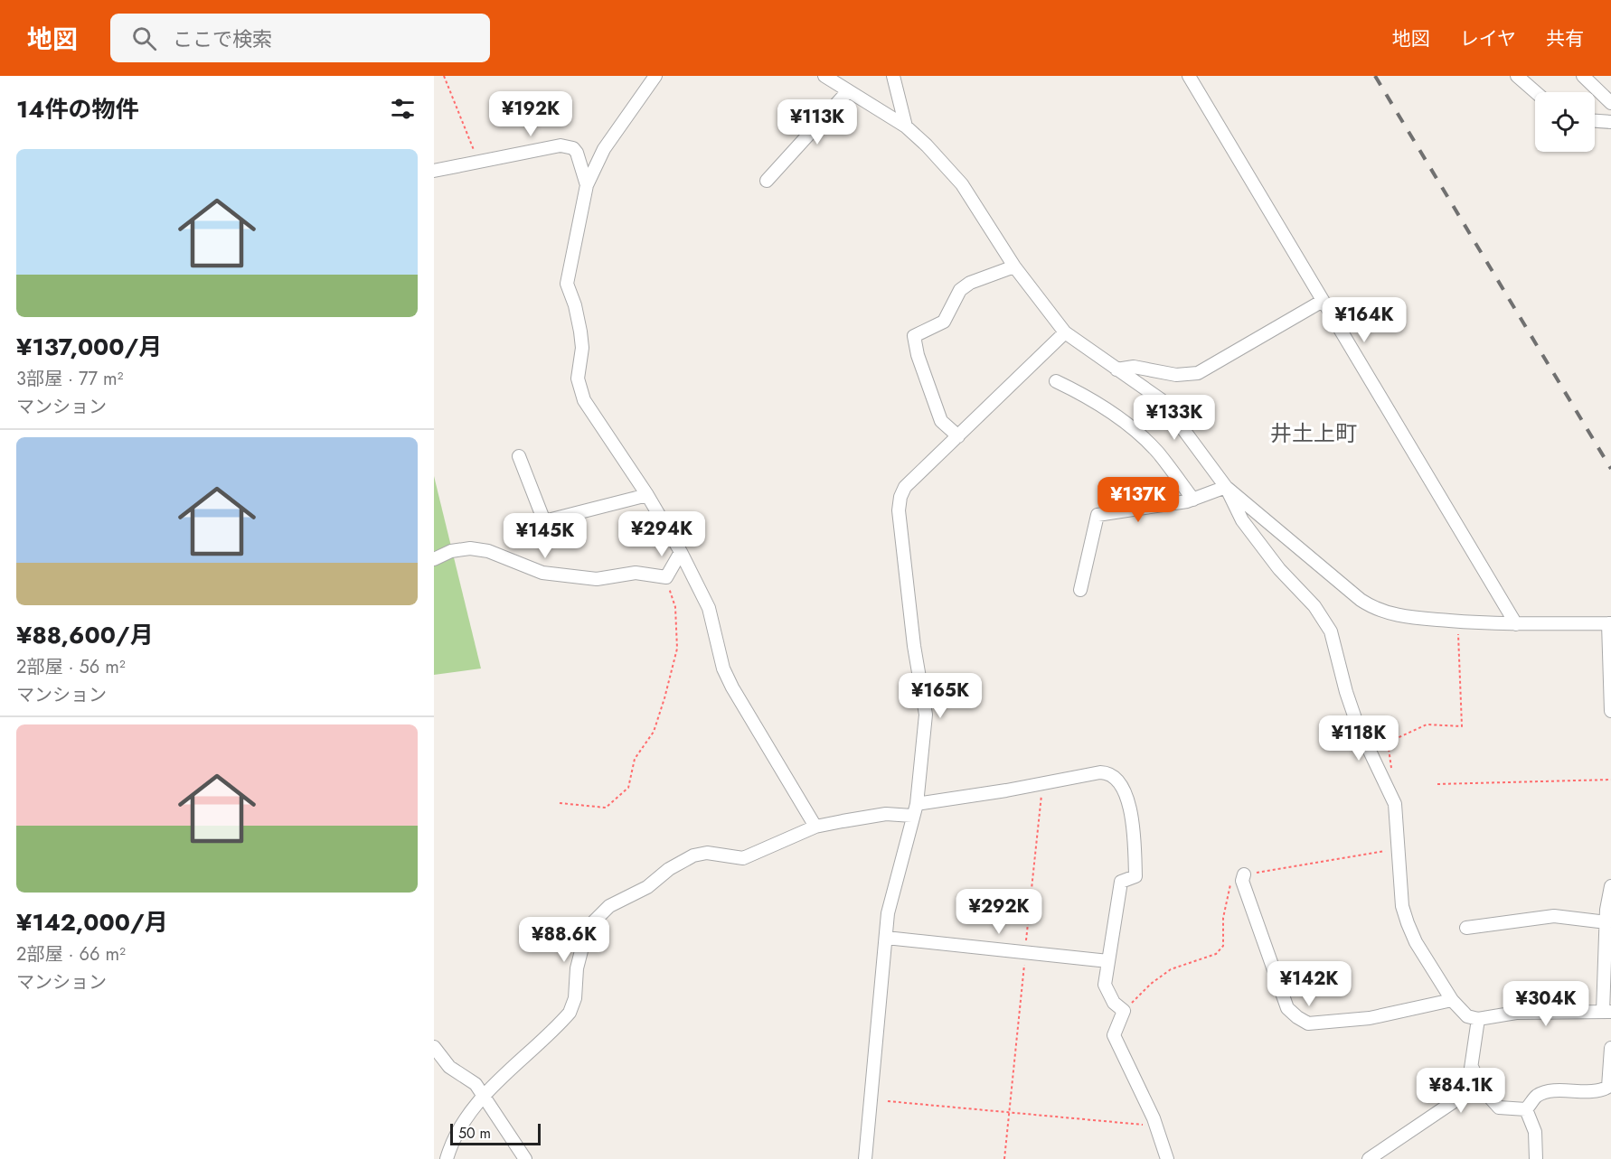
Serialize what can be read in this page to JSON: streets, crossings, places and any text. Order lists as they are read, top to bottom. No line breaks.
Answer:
{"districts":["井土上町"],"scale_bar":"50 m","page":{"header":"地図","search":"ここで検索","nav":["地図","レイヤ","共有"],"heading":"14件の物件","price":["¥192K","¥113K","¥164K","¥133K","¥137K","¥294K","¥145K","¥165K","¥118K","¥292K","¥88.6K","¥142K","¥304K","¥84.1K"],"list":[{"name":"¥137,000/月","note":"3部屋 · 77 m² · マンション"},{"name":"¥88,600/月","note":"2部屋 · 56 m² · マンション"},{"name":"¥142,000/月","note":"2部屋 · 66 m² · マンション"}],"scale":"50 m"}}
